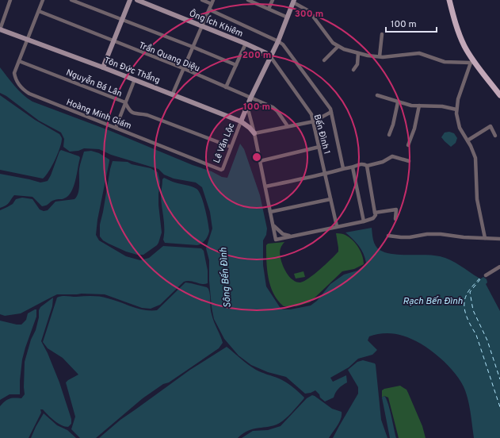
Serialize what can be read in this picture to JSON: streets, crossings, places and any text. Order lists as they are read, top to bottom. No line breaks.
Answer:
{"streets":{"street":["Ông Ích Khiêm","Trần Quang Diệu","Tôn Đức Thắng","Nguyễn Bá Lân","Hoàng Minh Giám","Bến Đình 1","Lê Văn Lộc"]},"crossings":[["Ông Ích Khiêm","Bến Đình 1"],["Ông Ích Khiêm","Lê Văn Lộc"],["Trần Quang Diệu","Hoàng Minh Giám"],["Trần Quang Diệu","Lê Văn Lộc"],["Tôn Đức Thắng","Hoàng Minh Giám"],["Tôn Đức Thắng","Lê Văn Lộc"],["Nguyễn Bá Lân","Hoàng Minh Giám"],["Nguyễn Bá Lân","Lê Văn Lộc"],["Hoàng Minh Giám","Lê Văn Lộc"],["Bến Đình 1","Lê Văn Lộc"]],"water":["Sông Bến Đình","Rạch Bến Đình"],"scale_bar":"100 m","rings":["300 m","200 m","100 m"]}
